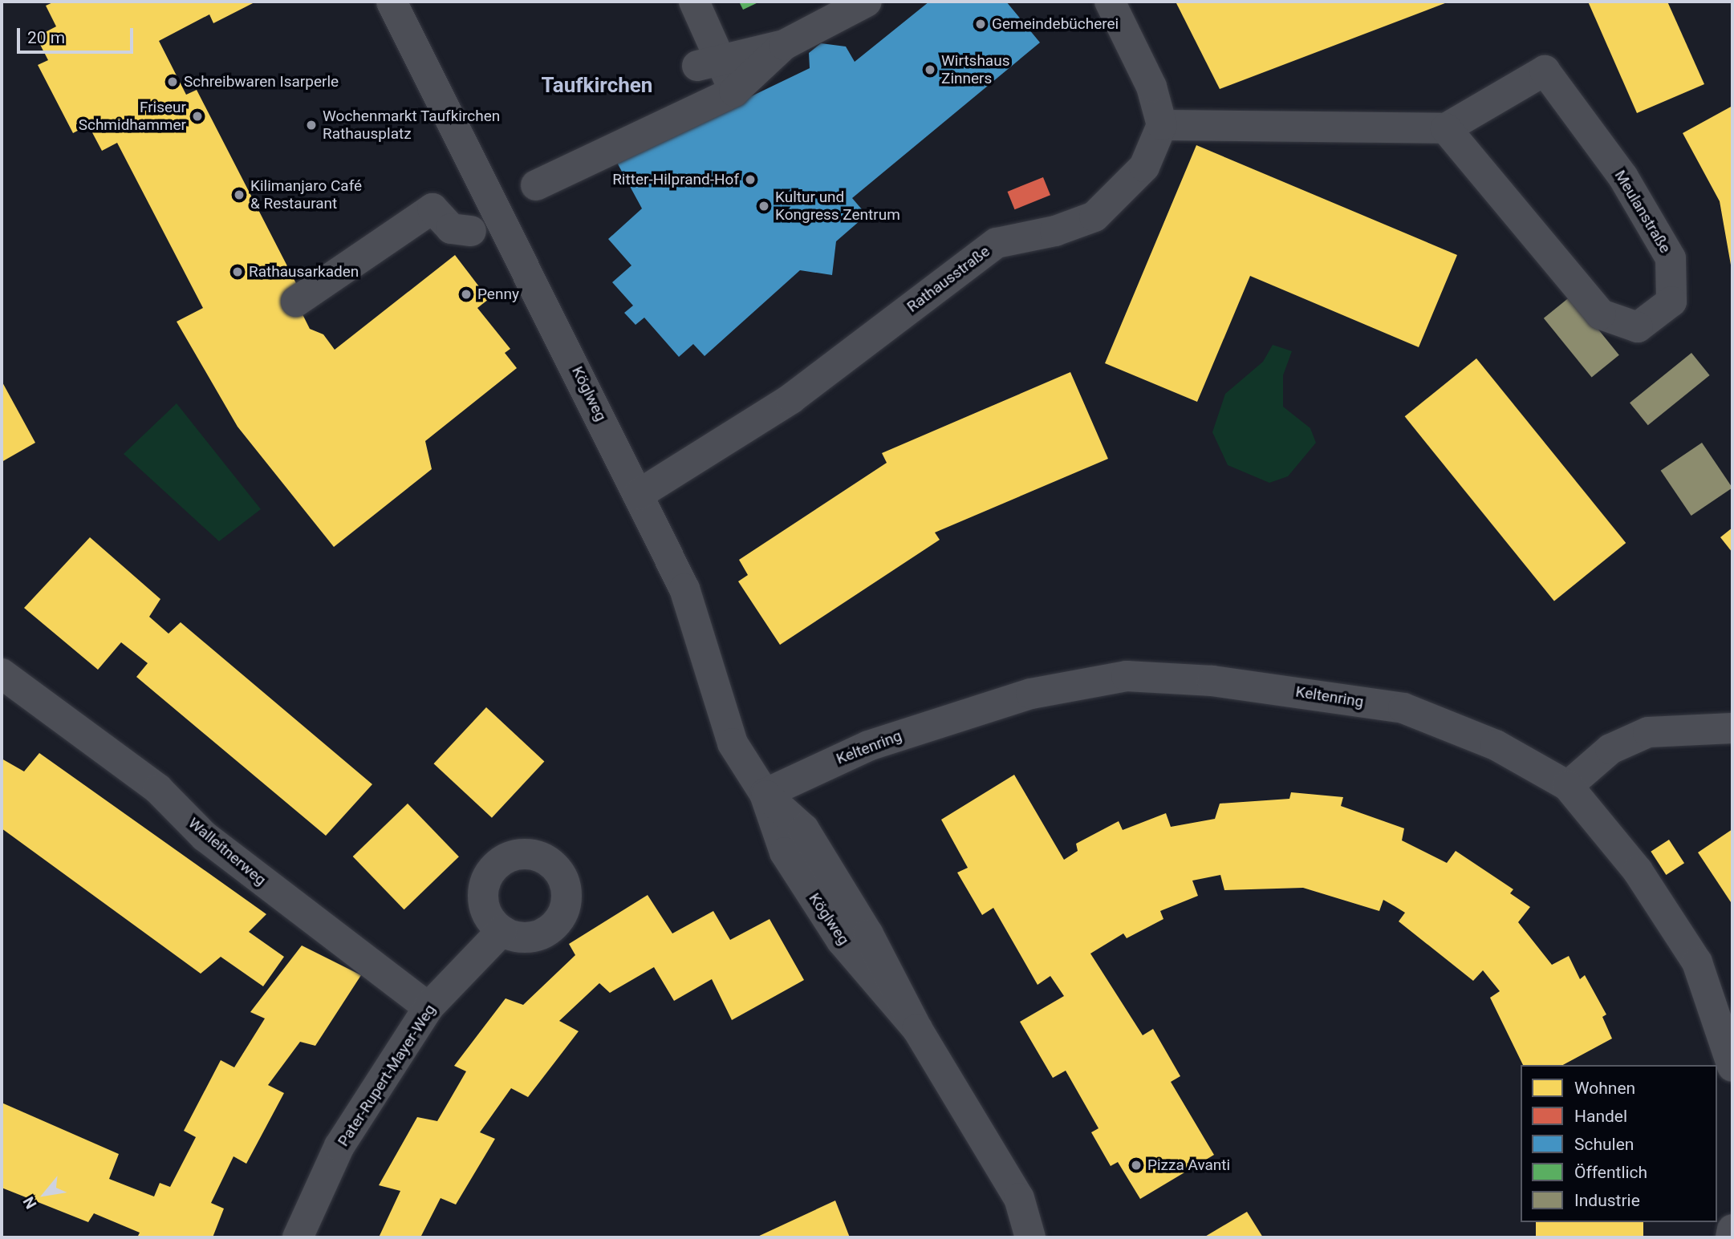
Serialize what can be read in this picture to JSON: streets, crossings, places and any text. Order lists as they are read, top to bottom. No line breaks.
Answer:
{"streets":{"street":["Meulanstraße","Rathausstraße","Köglweg","Keltenring","Walleitnerweg","Pater-Rupert-Mayer-Weg"]},"crossings":[["Rathausstraße","Köglweg"],["Köglweg","Keltenring"],["Walleitnerweg","Pater-Rupert-Mayer-Weg"]],"districts":["Taufkirchen"],"places":["Gemeindebücherei","Wirtshaus Zinners","Schreibwaren Isarperle","Friseur Schmidhammer","Wochenmarkt Taufkirchen Rathausplatz","Ritter-Hilprand-Hof","Kilimanjaro Café & Restaurant","Kultur und Kongress Zentrum","Rathausarkaden","Penny","Pizza Avanti"],"legend":["Wohnen","Handel","Schulen","Öffentlich","Industrie"],"scale_bar":"20 m","north":"bottom left"}
